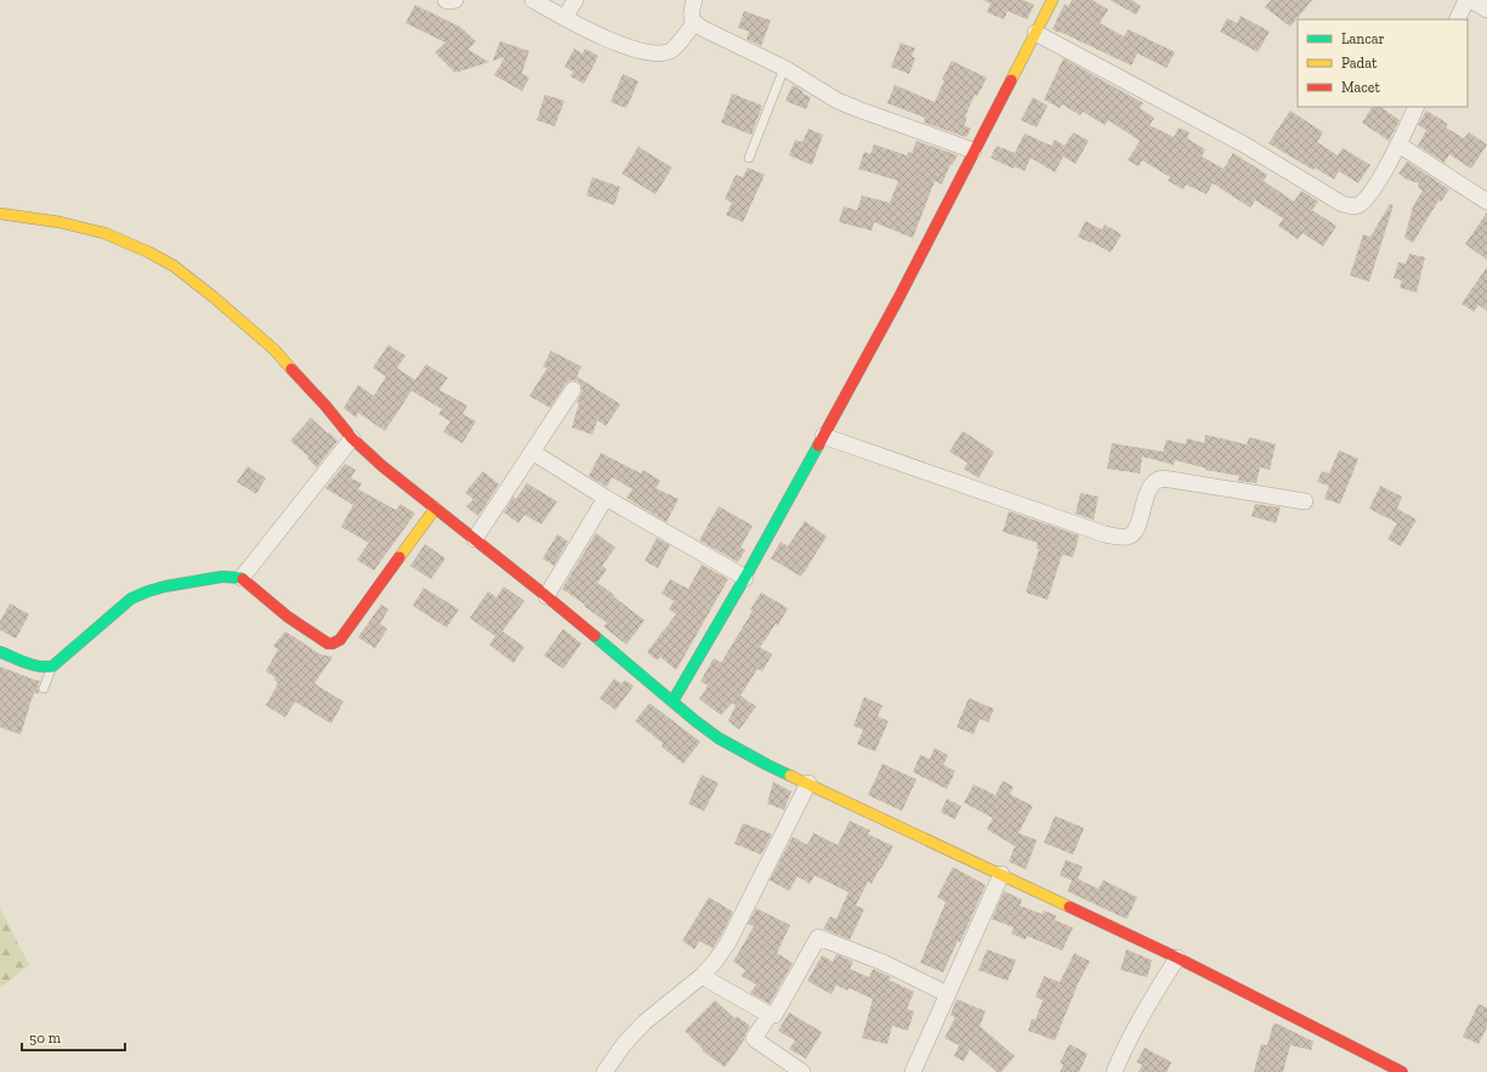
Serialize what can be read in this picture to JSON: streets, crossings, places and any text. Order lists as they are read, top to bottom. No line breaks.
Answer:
{"legend":["Lancar","Padat","Macet"],"scale_bar":"50 m"}
